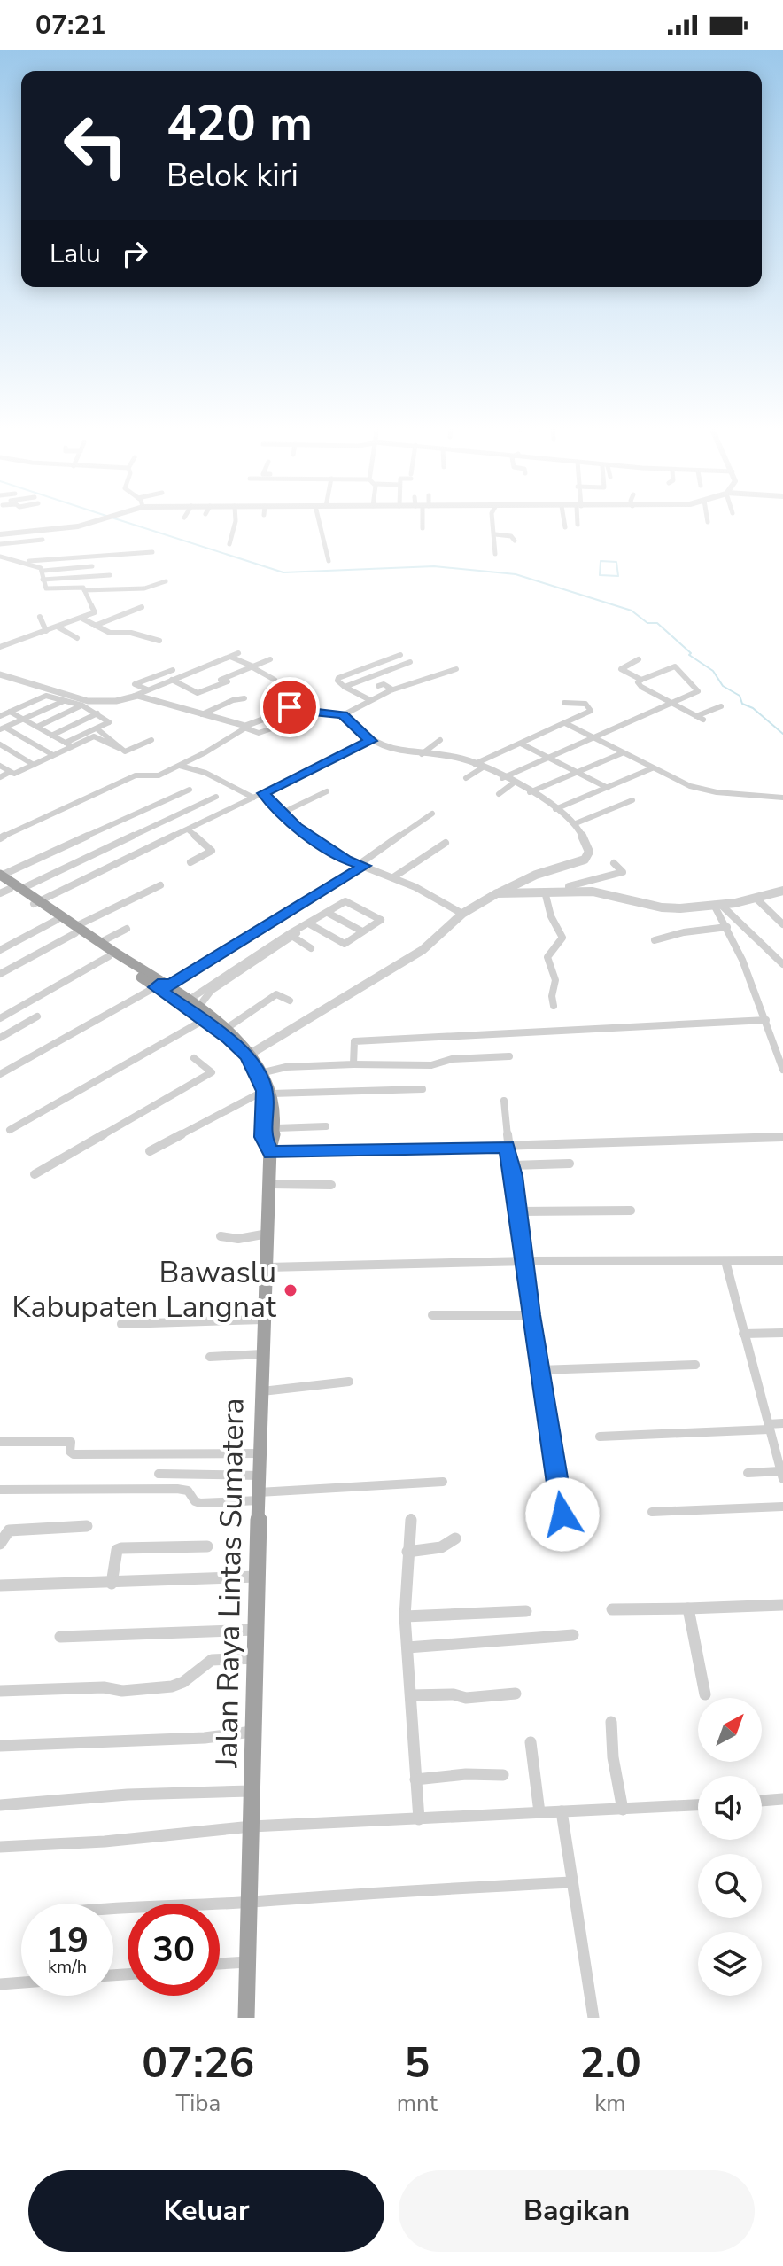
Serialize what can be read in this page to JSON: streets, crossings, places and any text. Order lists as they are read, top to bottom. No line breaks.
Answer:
{"streets":{"highway":["Jalan Raya Lintas Sumatera"]},"places":["Bawaslu Kabupaten Langnat"],"north":"top right","page":{"status":"07:21","turn":["420 m","Belok kiri"],"then":"Lalu","speed":"19 km/h","limit":"30","eta":["07:26","Tiba","5","mnt","2.0","km"],"buttons":["Keluar","Bagikan"]}}
